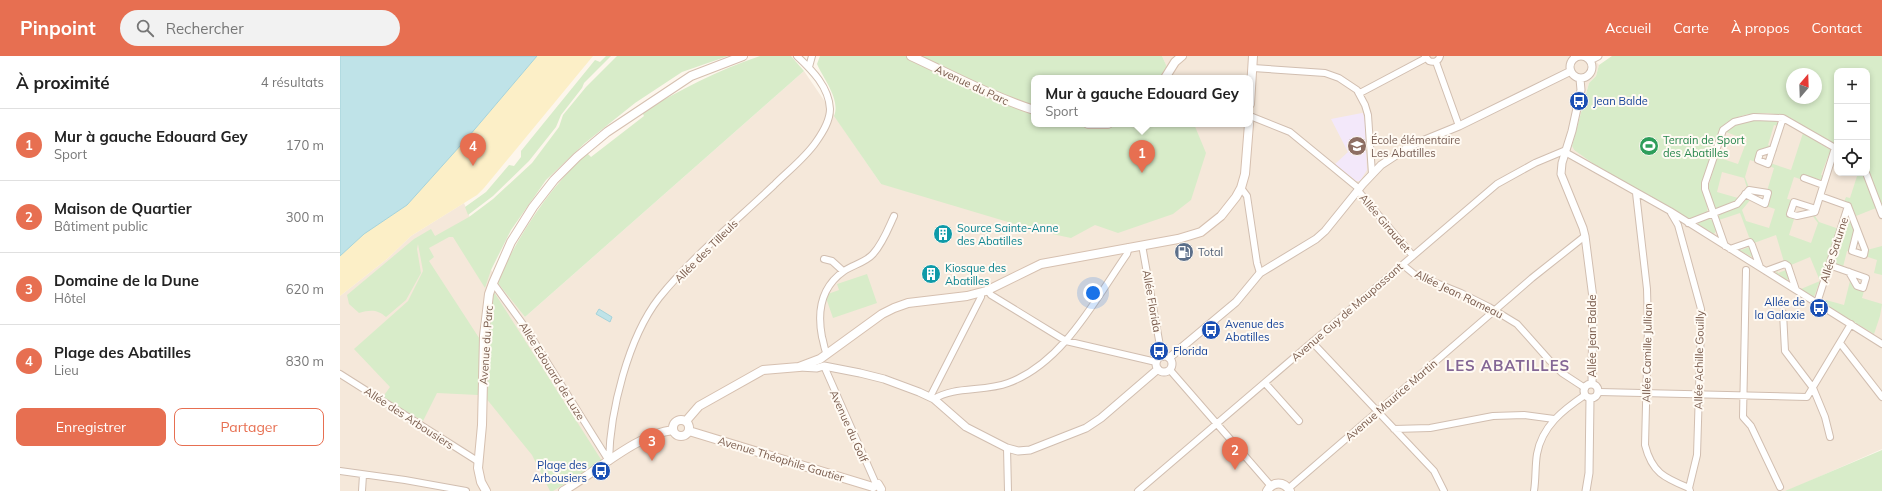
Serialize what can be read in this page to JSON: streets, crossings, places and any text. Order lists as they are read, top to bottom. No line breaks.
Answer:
{"streets":{"main road":["Avenue du Parc","Avenue Théophile Gautier"],"street":["Allée Giraudet","Allée Saturne","Allée des Tilleuls","Allée Jean Rameau","Allée Florida","Avenue Guy de Maupassant","Allée Jean Balde","Allée Camille Jullian","Allée Achille Gouilly","Allée Edouard de Luze","Avenue Maurice Martin","Allée des Arbousiers","Avenue du Golf"]},"crossings":[["Avenue du Parc","Allée Edouard de Luze"],["Avenue du Parc","Allée des Arbousiers"],["Allée Giraudet","Avenue Guy de Maupassant"],["Allée des Tilleuls","Allée Edouard de Luze"],["Allée Jean Rameau","Avenue Guy de Maupassant"],["Allée Jean Rameau","Allée Jean Balde"],["Allée Jean Rameau","Avenue Maurice Martin"],["Avenue Guy de Maupassant","Allée Jean Balde"],["Allée Jean Balde","Avenue Maurice Martin"],["Allée Camille Jullian","Allée Achille Gouilly"],["Avenue du Golf","Avenue Théophile Gautier"]],"districts":["LES ABATILLES"],"places":{"bus stop":["Jean Balde","Allée de la Galaxie","Avenue des Abatilles","Florida","Plage des Arbousiers"],"school or university":["École élémentaire Les Abatilles"],"sports":["Terrain de Sport des Abatilles"],"building":["Source Sainte-Anne des Abatilles","Kiosque des Abatilles"],"fuel station":["Total"]},"north":"top","page":{"header":"Pinpoint","search":"Rechercher","nav":["Accueil","Carte","À propos","Contact"],"heading":["À proximité","4 résultats"],"map_buttons":["+","−"],"popup":["Mur à gauche Edouard Gey","Sport"],"list":[{"mark":"1","name":"Mur à gauche Edouard Gey","note":"Sport","value":"170 m"},{"mark":"2","name":"Maison de Quartier","note":"Bâtiment public","value":"300 m"},{"mark":"3","name":"Domaine de la Dune","note":"Hôtel","value":"620 m"},{"mark":"4","name":"Plage des Abatilles","note":"Lieu","value":"830 m"}],"pins":["4","1","3","2"],"buttons":["Enregistrer","Partager"]}}
